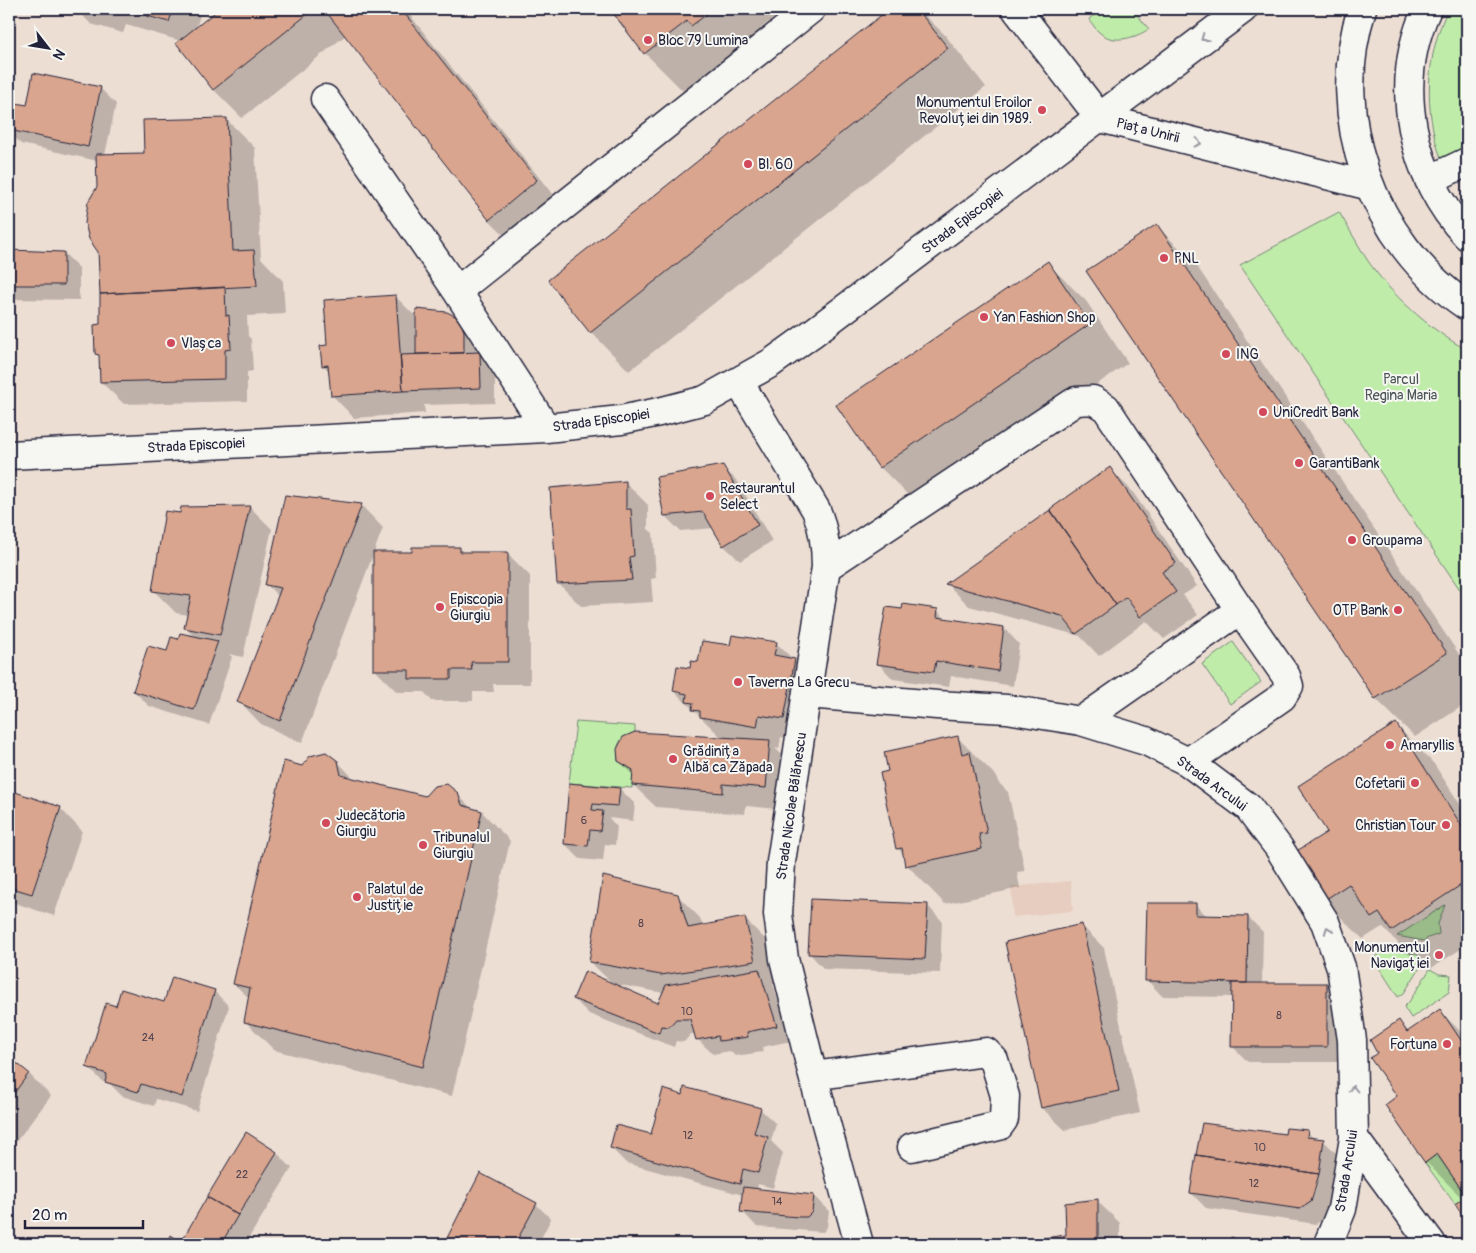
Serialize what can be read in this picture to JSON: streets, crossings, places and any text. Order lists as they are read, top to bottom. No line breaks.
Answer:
{"streets":{"street":["Piața Unirii","Strada Episcopiei","Strada Arcului","Strada Nicolae Bălănescu"]},"crossings":[["Piața Unirii","Strada Episcopiei"],["Strada Episcopiei","Strada Nicolae Bălănescu"],["Strada Arcului","Strada Nicolae Bălănescu"]],"one_way":["Strada Arcului"],"parks":["Parcul Regina Maria"],"places":["Bloc 79 Lumina","Monumentul Eroilor Revoluției din 1989.","Bl. 60","PNL","Yan Fashion Shop","Vlașca","ING","UniCredit Bank","GarantiBank","Restaurantul Select","Groupama","Episcopia Giurgiu","OTP Bank","Taverna La Grecu","Amaryllis","Grădinița Albă ca Zăpada","Cofetarii","Judecătoria Giurgiu","Christian Tour","Tribunalul Giurgiu","Palatul de Justiție","Monumentul Navigației","Fortuna"],"house_numbers":["6","8","10","8","24","12","10","22","12","14"],"scale_bar":"20 m","north":"bottom right"}
